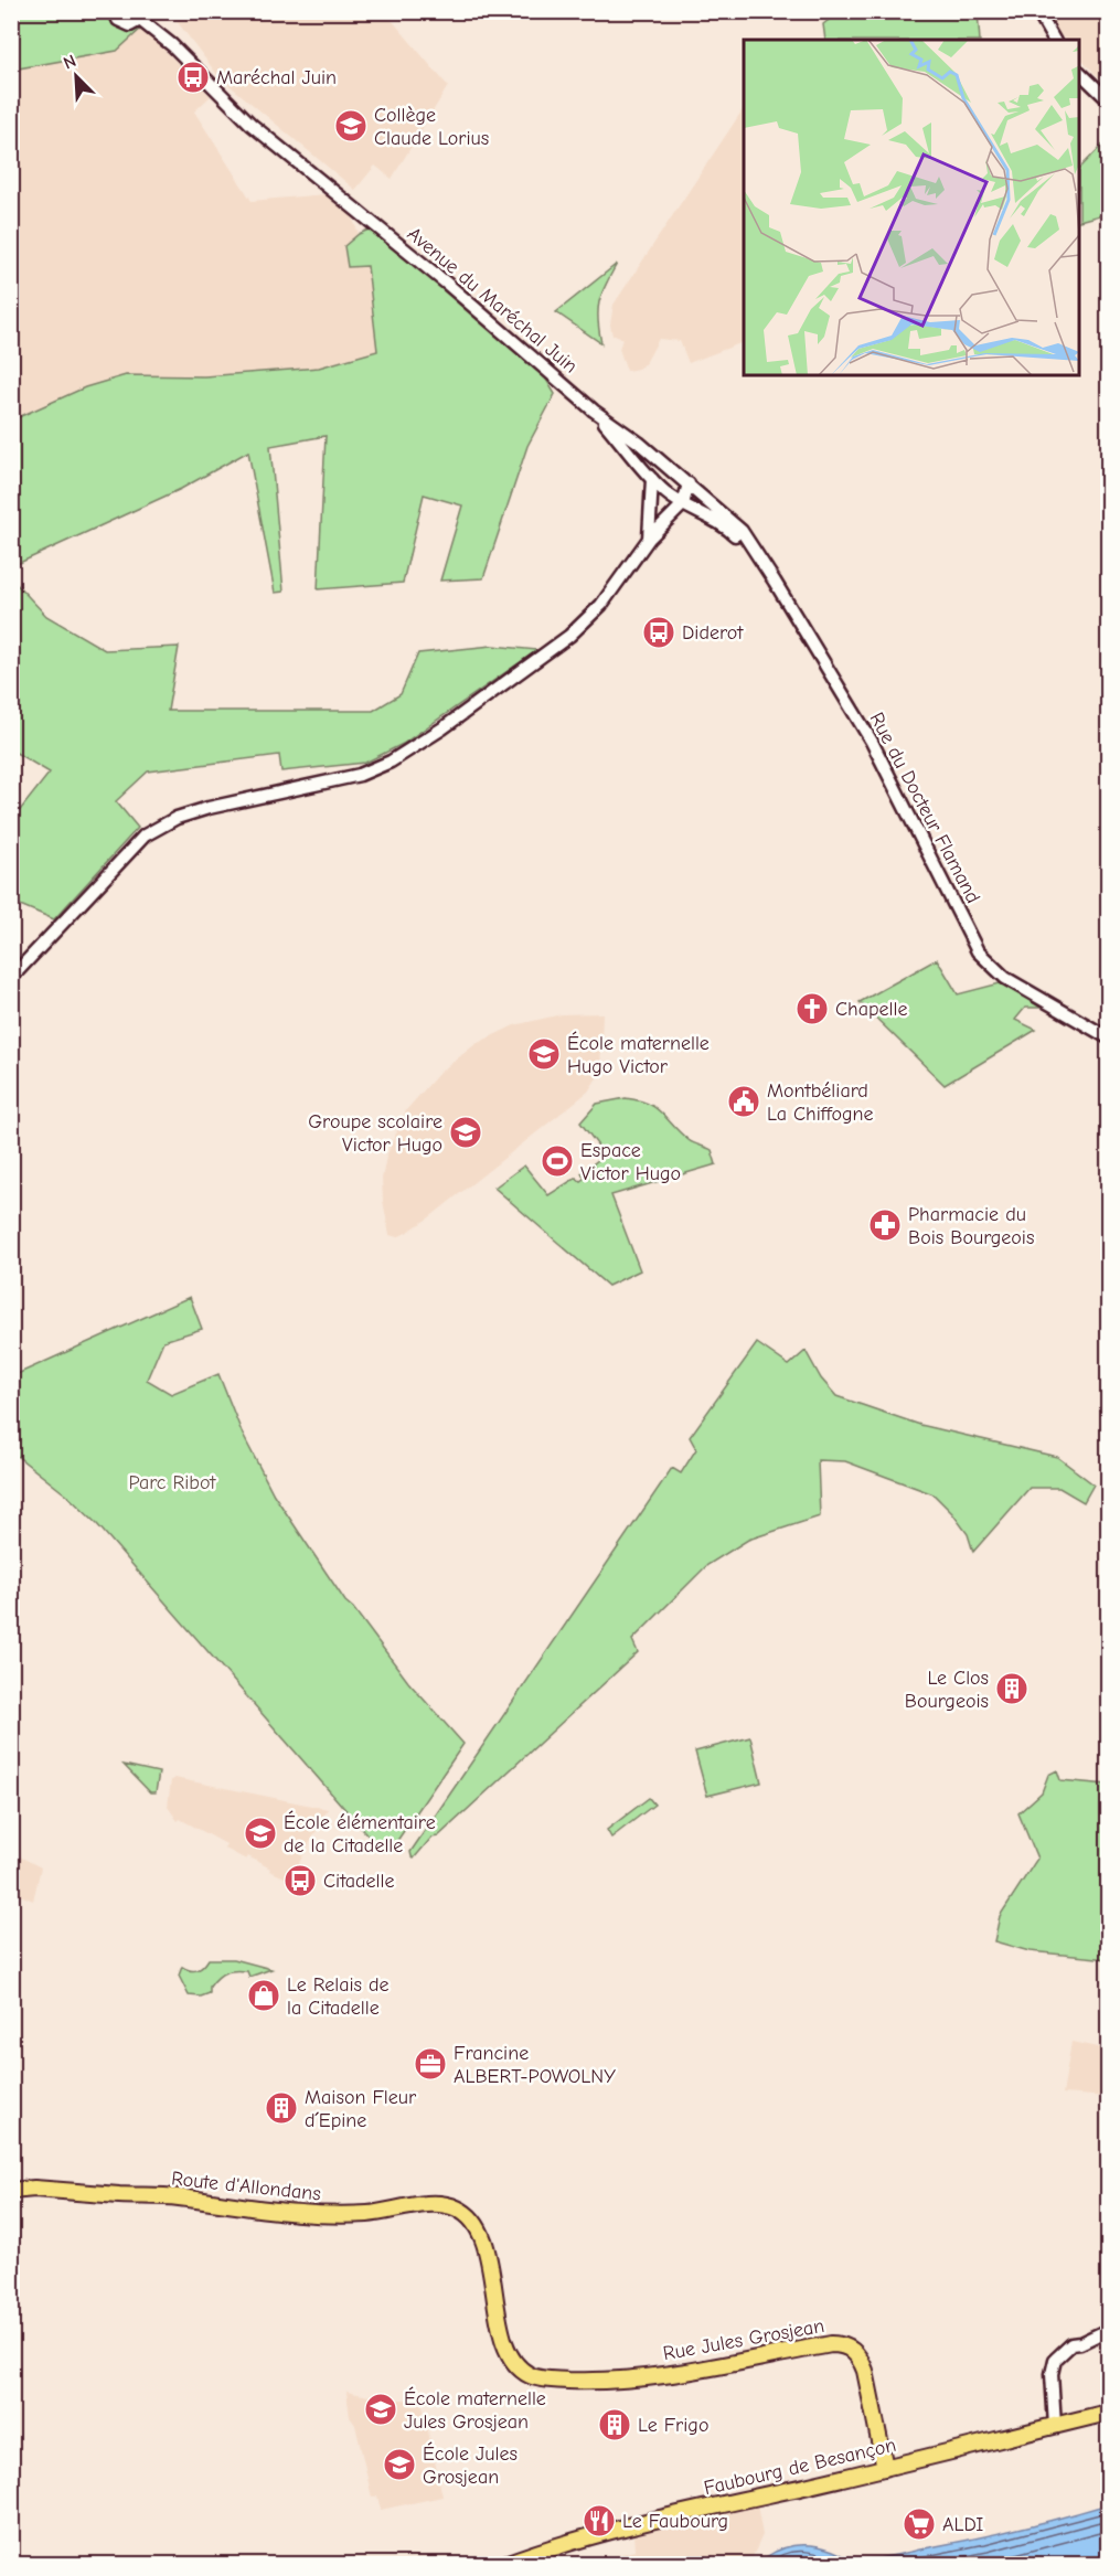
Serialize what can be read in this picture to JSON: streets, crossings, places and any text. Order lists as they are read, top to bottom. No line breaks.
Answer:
{"streets":{"main road":["Route d'Allondans","Rue Jules Grosjean","Faubourg de Besançon"],"street":["Avenue du Maréchal Juin","Rue du Docteur Flamand"]},"crossings":[["Avenue du Maréchal Juin","Rue du Docteur Flamand"],["Route d'Allondans","Rue Jules Grosjean"],["Rue Jules Grosjean","Faubourg de Besançon"]],"parks":["Parc Ribot"],"places":{"bus stop":["Maréchal Juin","Diderot","Citadelle"],"school or university":["Collège Claude Lorius","École maternelle Hugo Victor","Groupe scolaire Victor Hugo","École élémentaire de la Citadelle","École maternelle Jules Grosjean","École Jules Grosjean"],"church":["Chapelle"],"public building":["Montbéliard La Chiffogne"],"sports":["Espace Victor Hugo"],"pharmacy":["Pharmacie du Bois Bourgeois"],"building":["Le Clos Bourgeois","Maison Fleur d´Epine","Le Frigo"],"shop":["Le Relais de la Citadelle"],"office":["Francine ALBERT-POWOLNY"],"restaurant":["Le Faubourg"],"supermarket":["ALDI"]},"north":"top left"}
